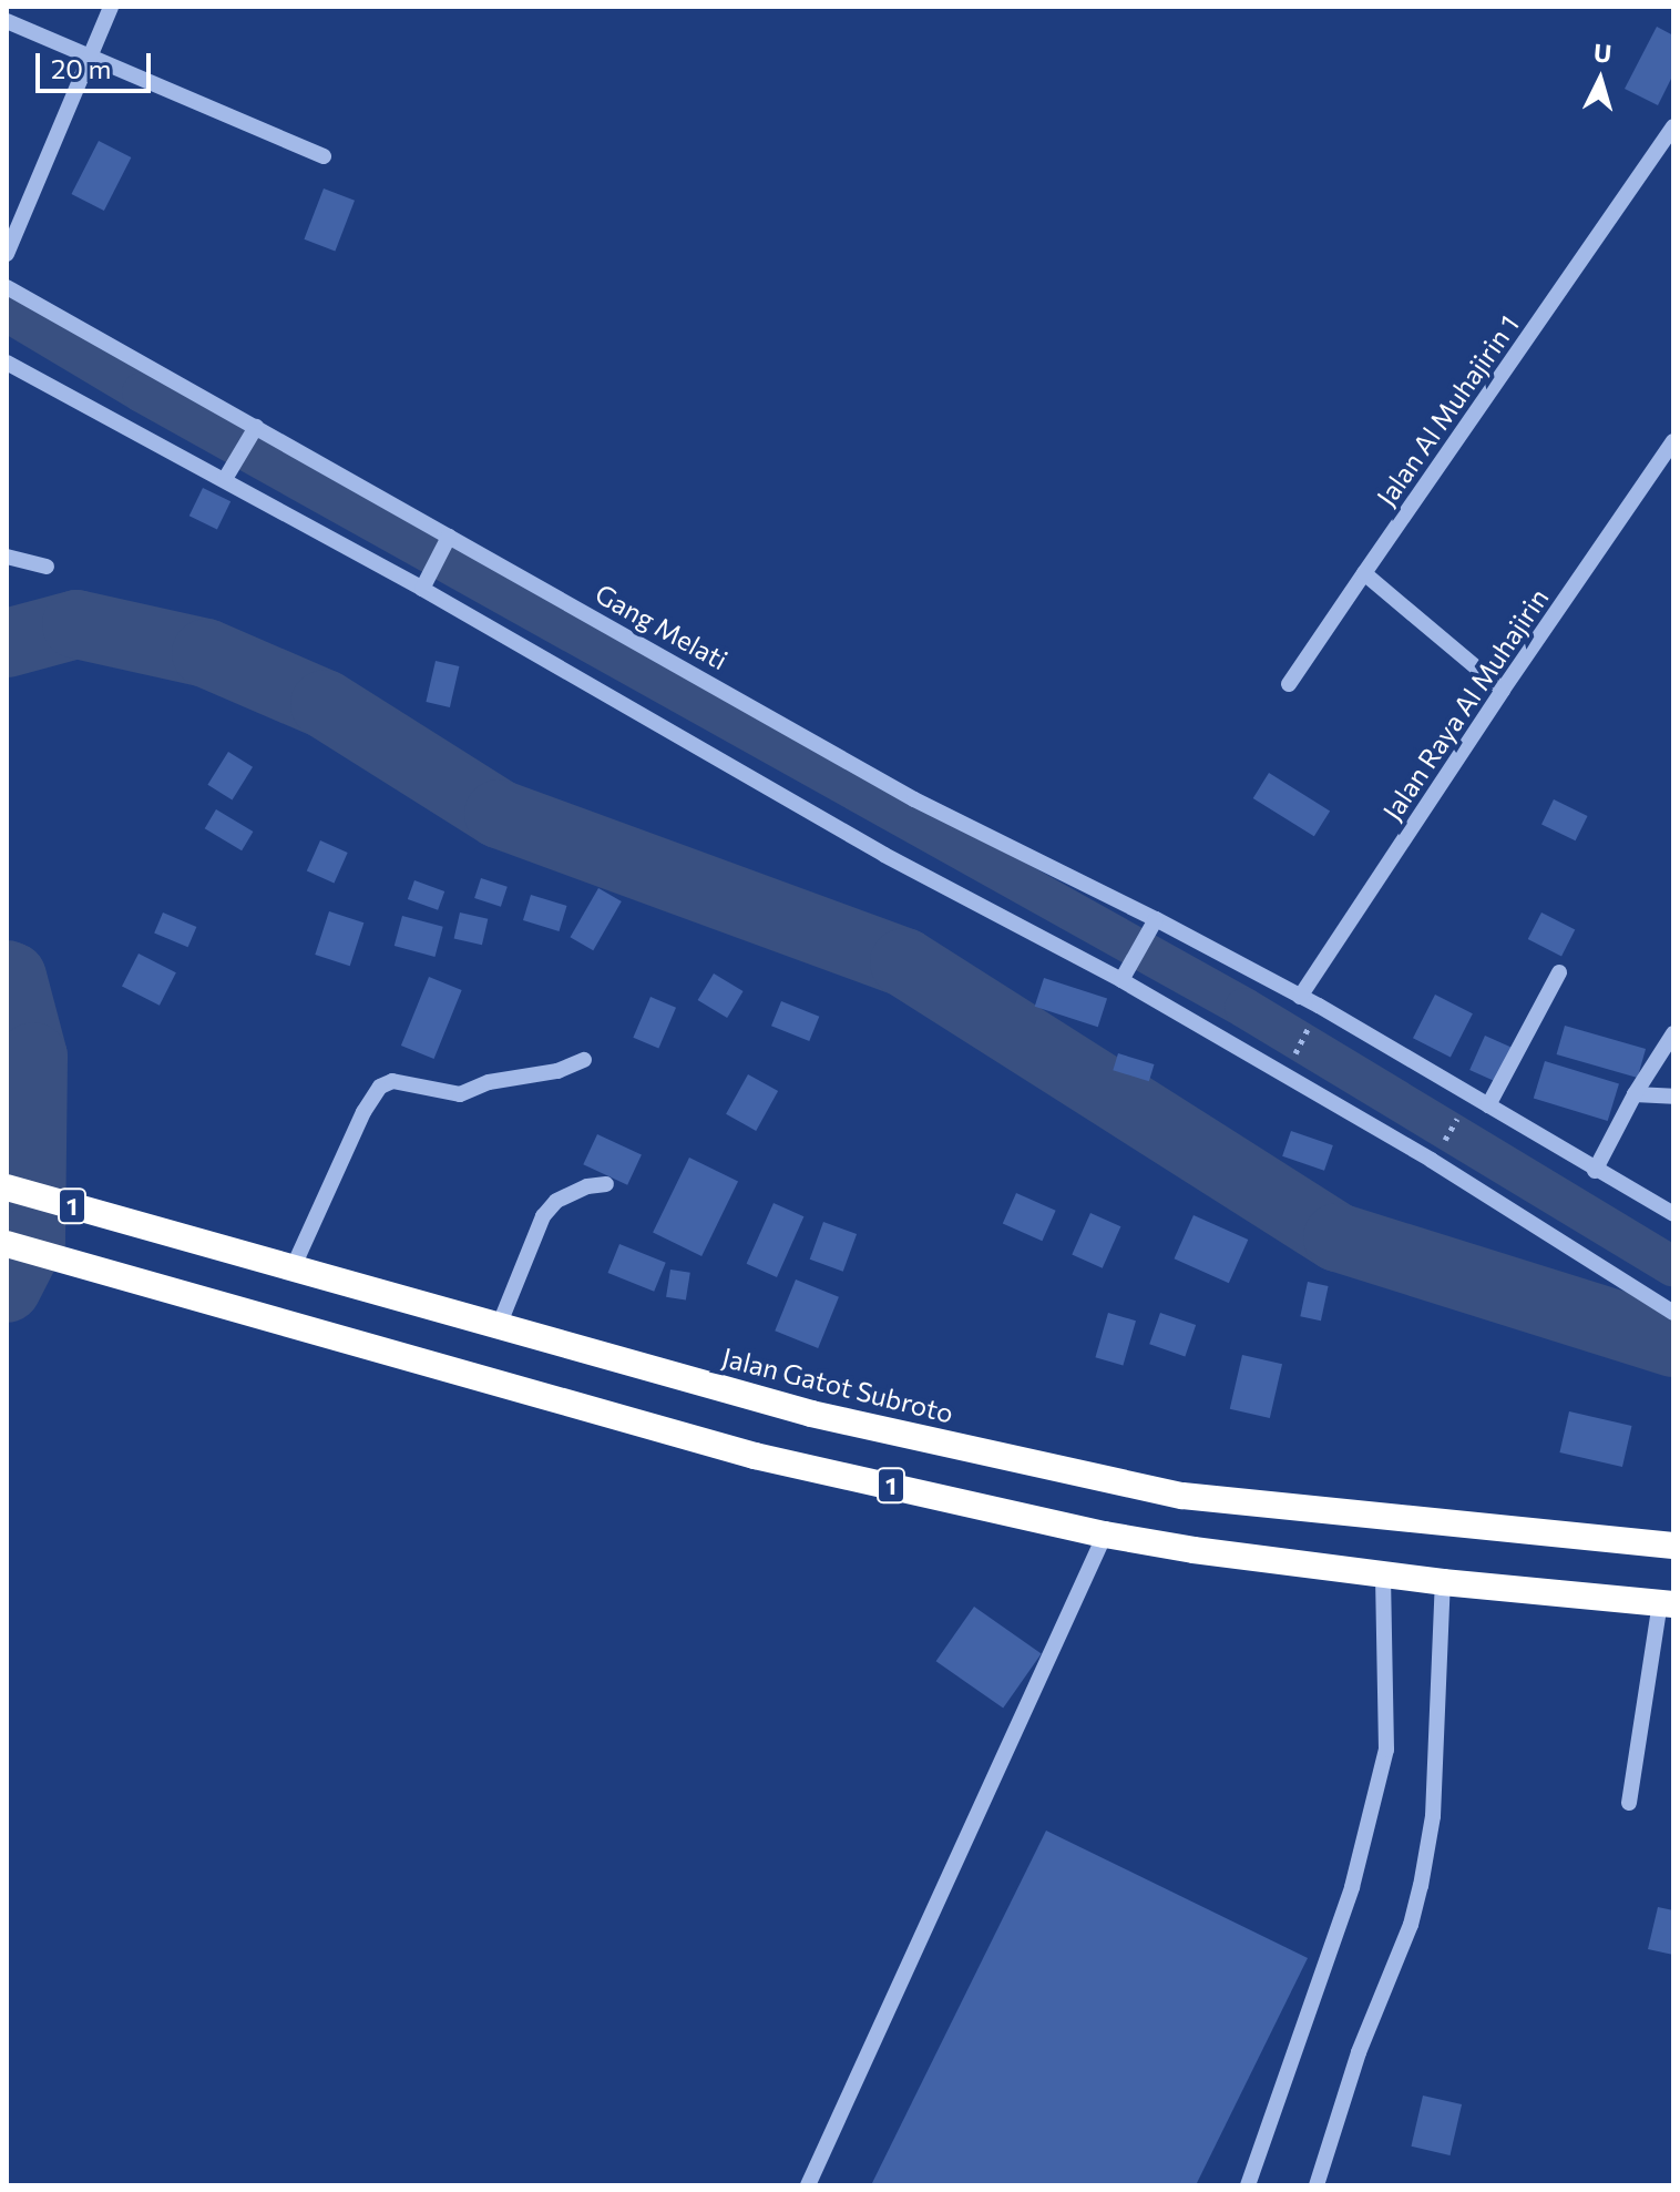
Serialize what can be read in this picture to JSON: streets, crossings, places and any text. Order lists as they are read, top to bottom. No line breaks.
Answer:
{"streets":{"highway":["1","Jalan Gatot Subroto"],"street":["Jalan Al Muhajirin 1","Gang Melati","Jalan Raya Al Muhajirin"]},"crossings":[["Gang Melati","Jalan Raya Al Muhajirin"]],"scale_bar":"20 m","north":"top"}
